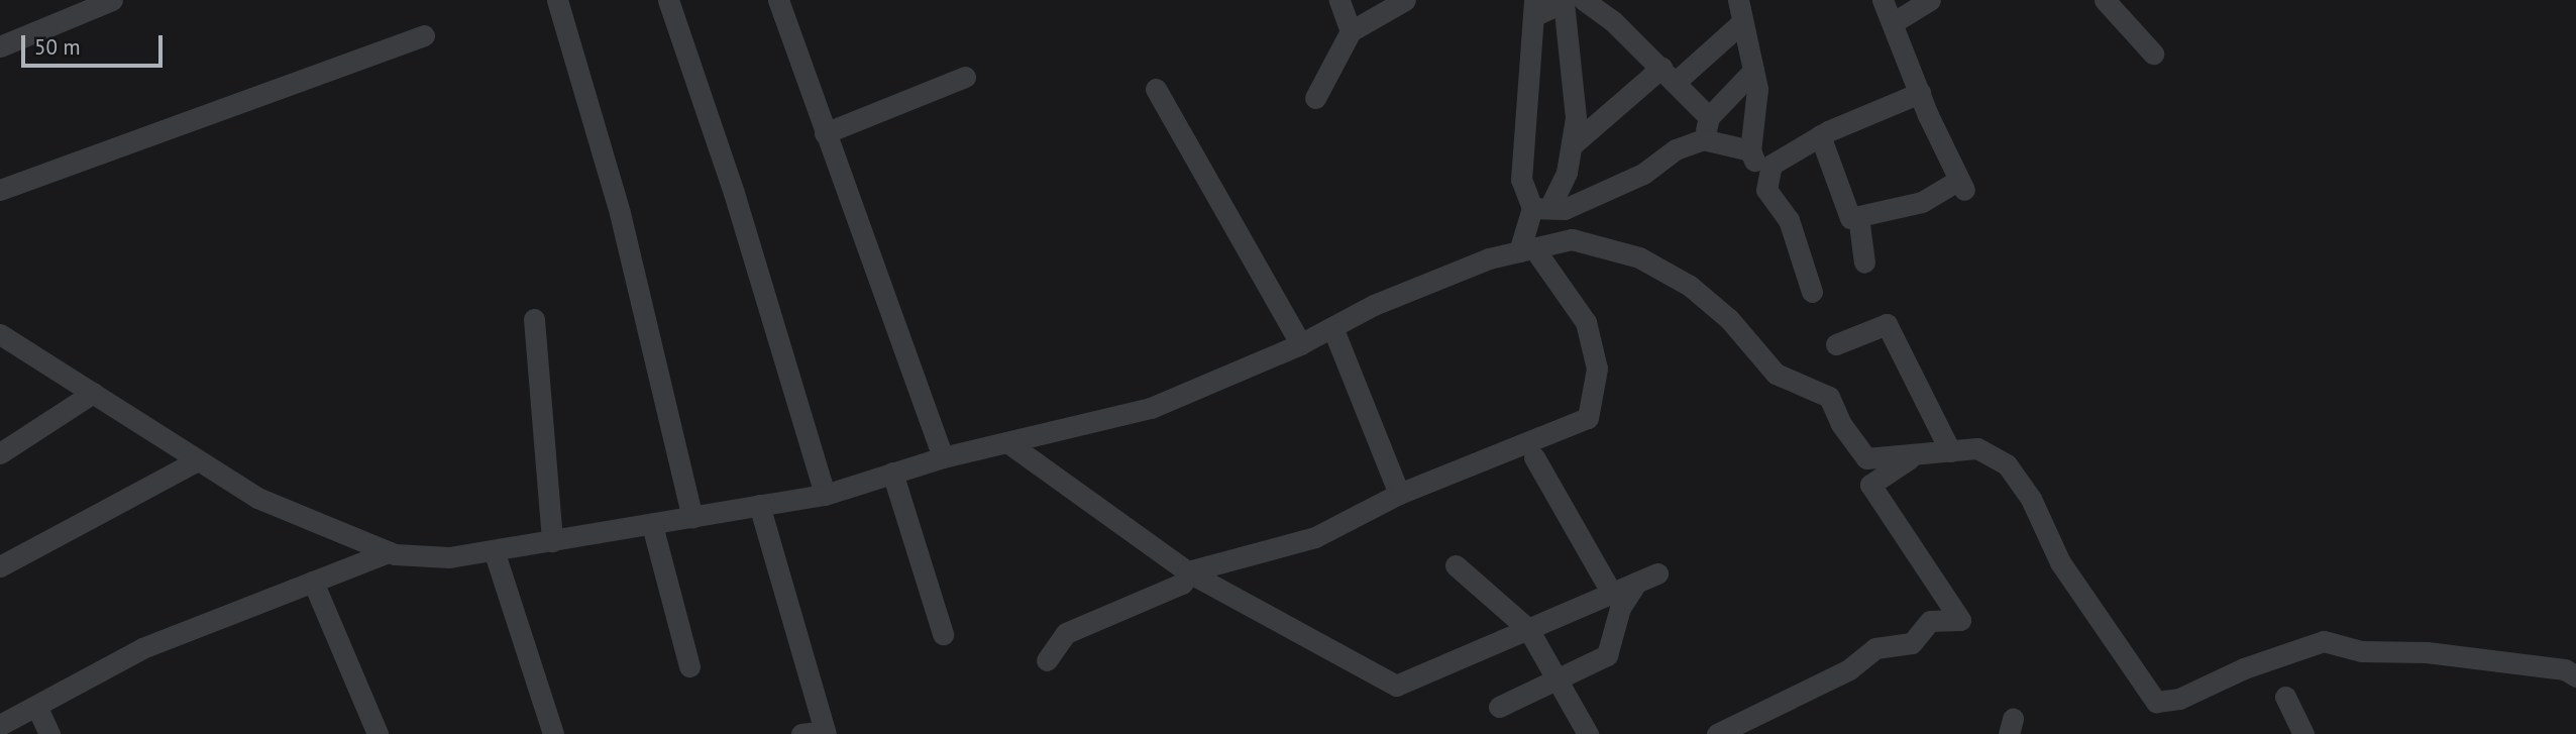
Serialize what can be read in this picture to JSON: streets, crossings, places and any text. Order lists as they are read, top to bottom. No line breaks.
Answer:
{"scale_bar":"50 m"}
